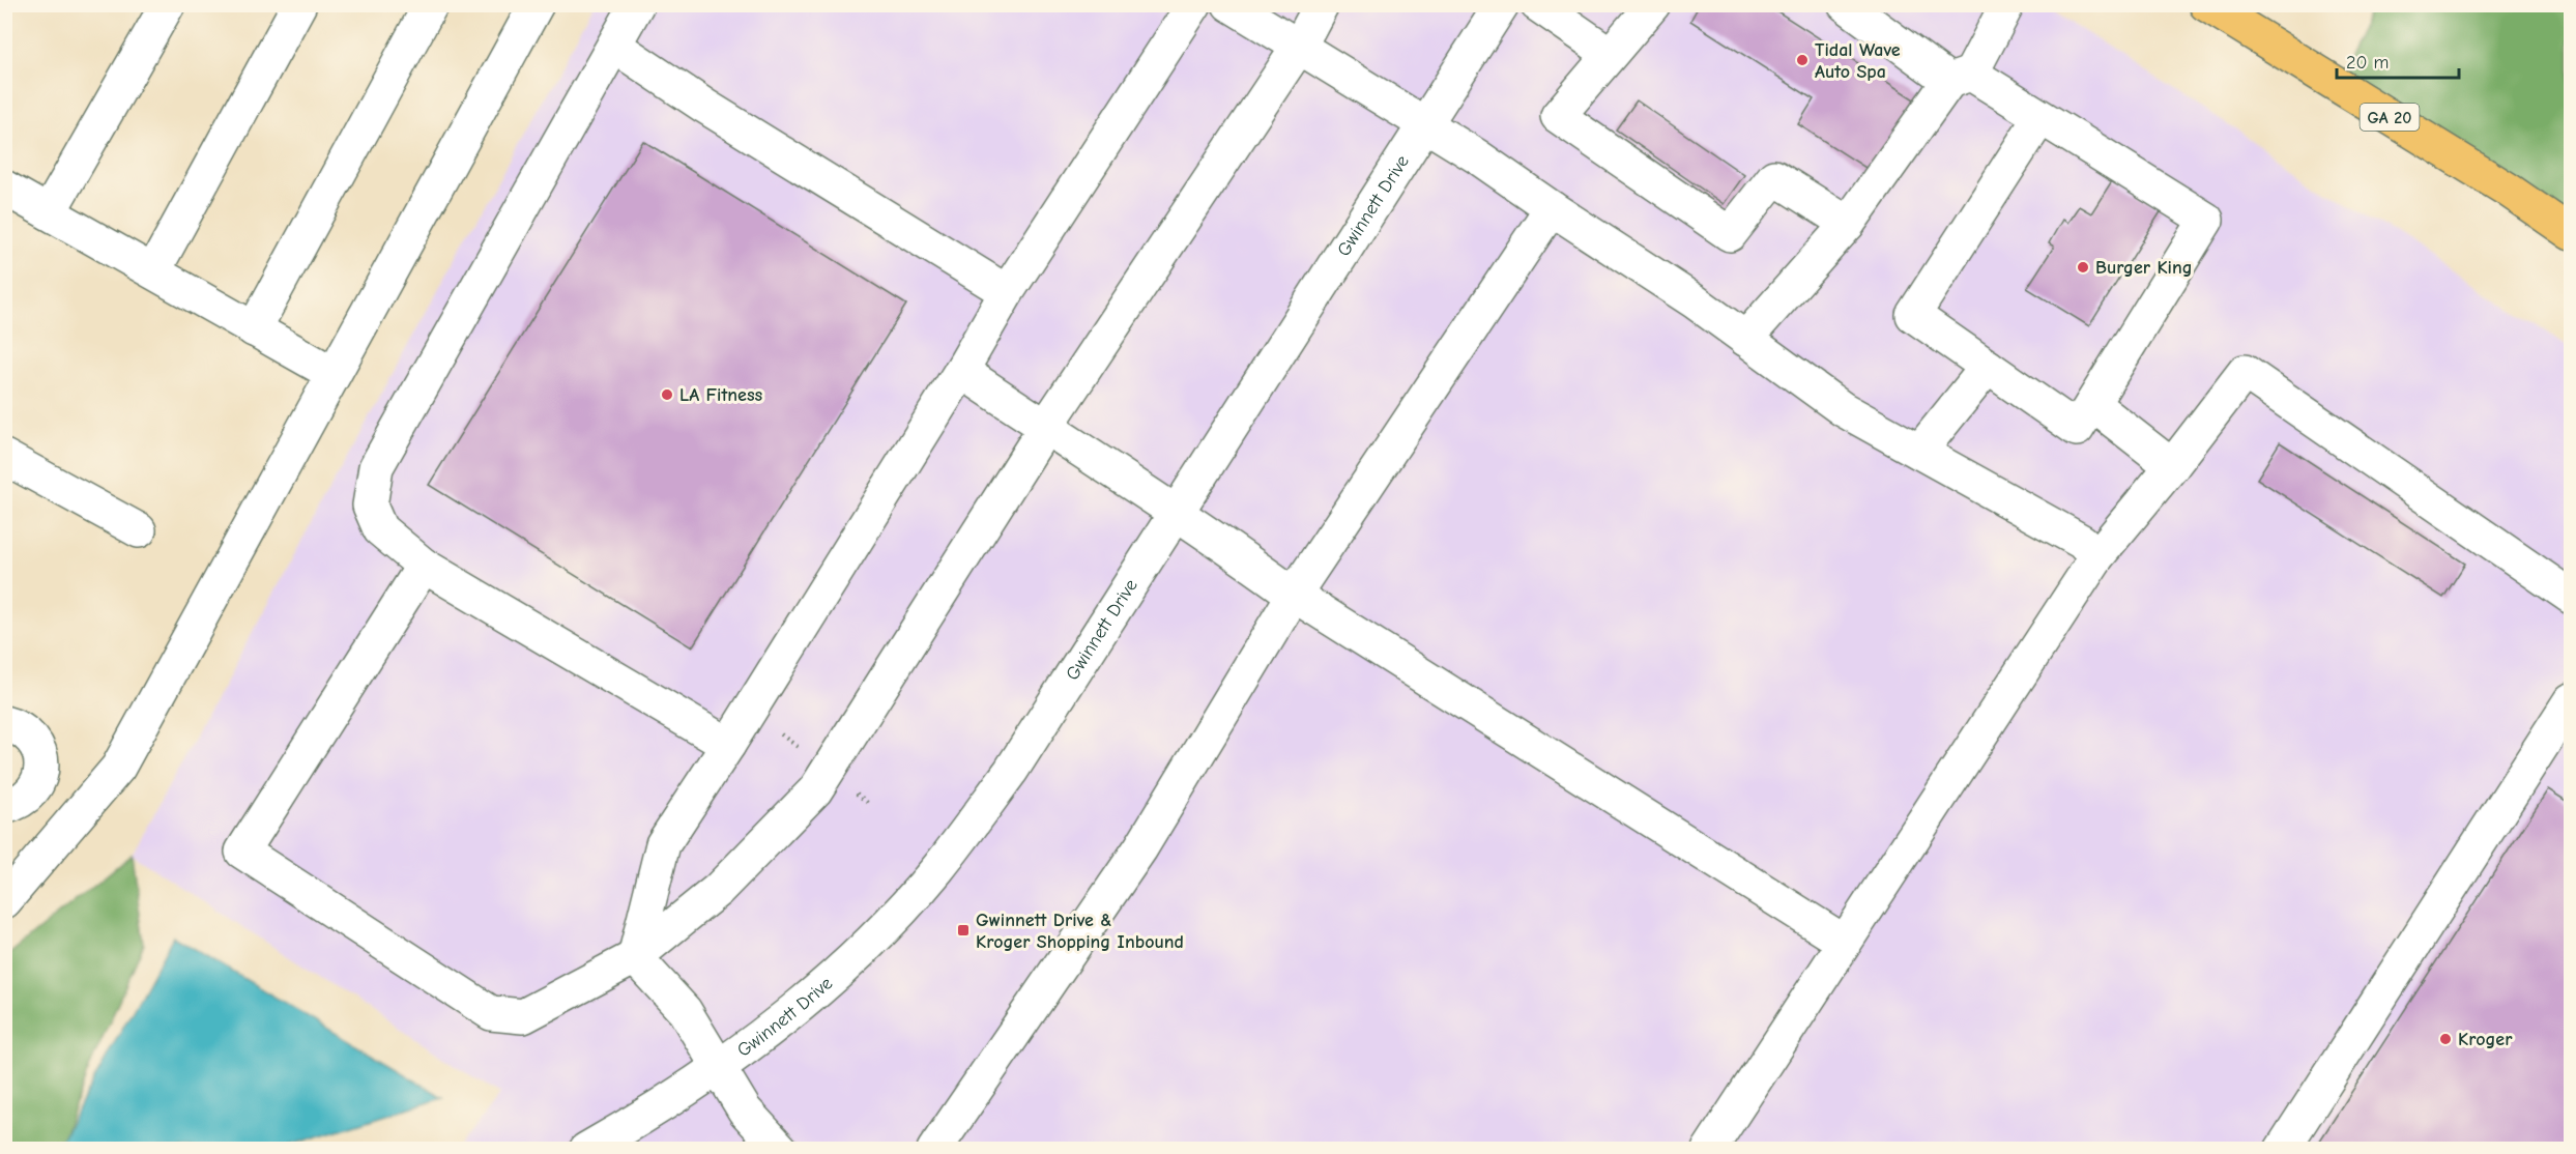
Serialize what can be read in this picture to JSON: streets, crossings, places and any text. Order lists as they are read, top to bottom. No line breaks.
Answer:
{"streets":{"main road":["GA 20"],"street":["Gwinnett Drive"]},"places":{"other":["Tidal Wave Auto Spa","Burger King","LA Fitness","Kroger"],"transit":["Gwinnett Drive & Kroger Shopping Inbound"]},"scale_bar":"20 m"}
